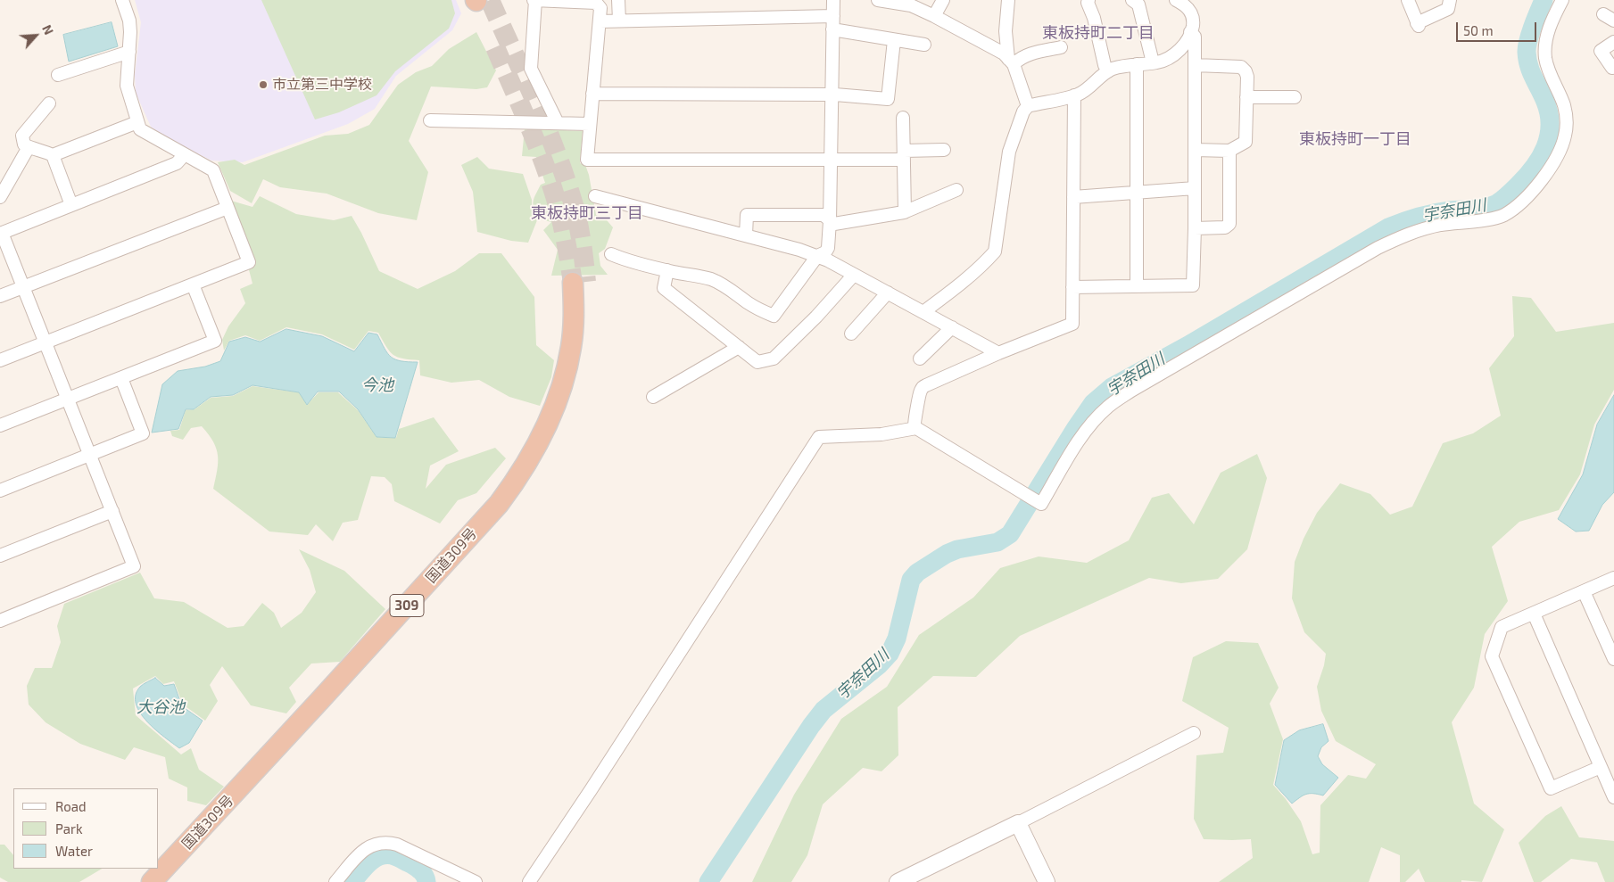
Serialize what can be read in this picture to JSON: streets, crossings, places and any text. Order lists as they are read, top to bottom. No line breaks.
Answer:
{"streets":{"highway":["国道309号","309"]},"districts":["東板持町二丁目","東板持町一丁目","東板持町三丁目"],"water":["宇奈田川","今池","大谷池"],"places":["市立第三中学校"],"legend":["Road","Park","Water"],"scale_bar":"50 m","north":"top right"}
